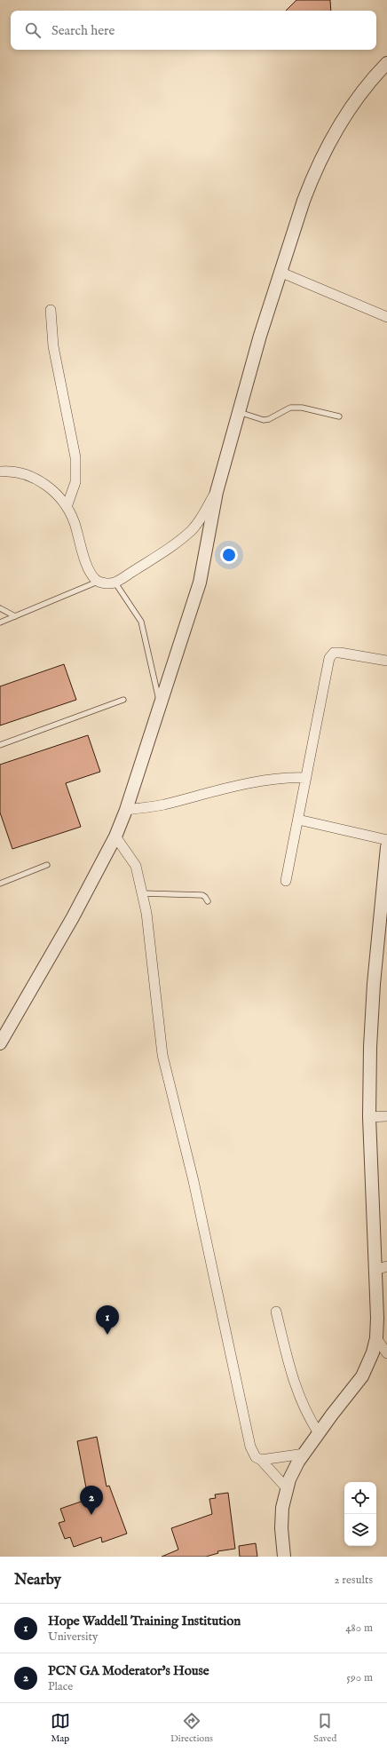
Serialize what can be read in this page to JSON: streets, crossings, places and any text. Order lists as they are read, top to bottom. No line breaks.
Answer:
{"page":{"search":"Search here","pins":["1","2"],"heading":["Nearby","2 results"],"list":[{"mark":"1","name":"Hope Waddell Training Institution","note":"University","value":"480 m"},{"mark":"2","name":"PCN GA Moderator's House","note":"Place","value":"590 m"}],"nav":["Map","Directions","Saved"]}}
